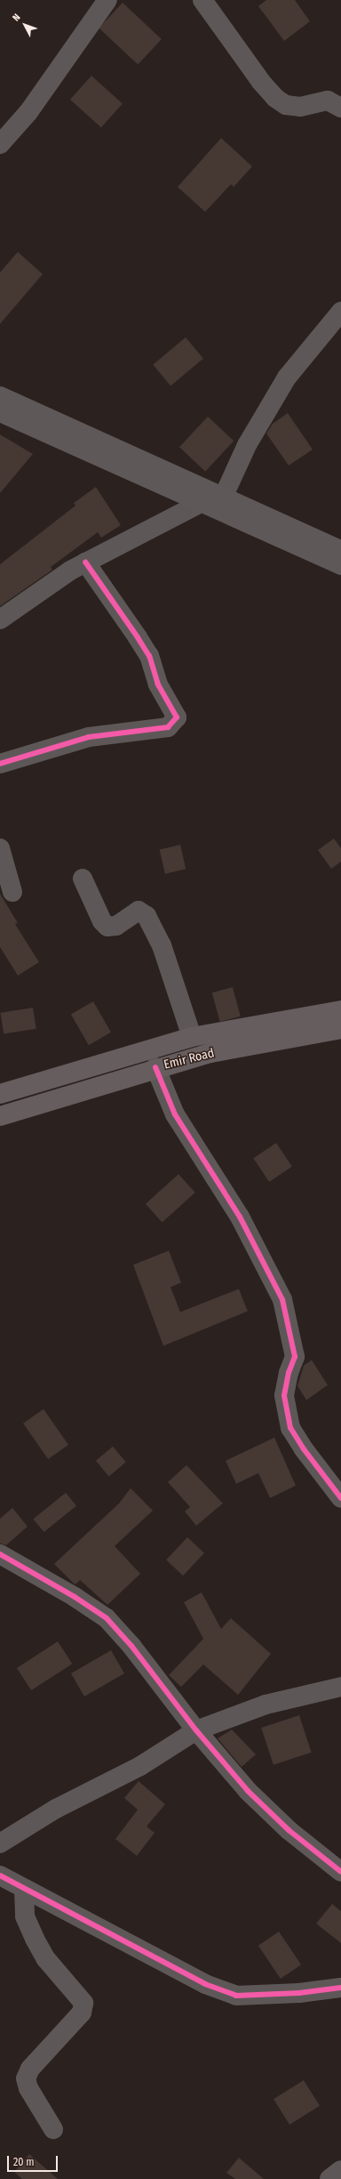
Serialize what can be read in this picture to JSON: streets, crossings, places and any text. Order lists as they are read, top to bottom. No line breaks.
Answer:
{"streets":{"highway":["Emir Road"]},"scale_bar":"20 m","north":"top left"}
